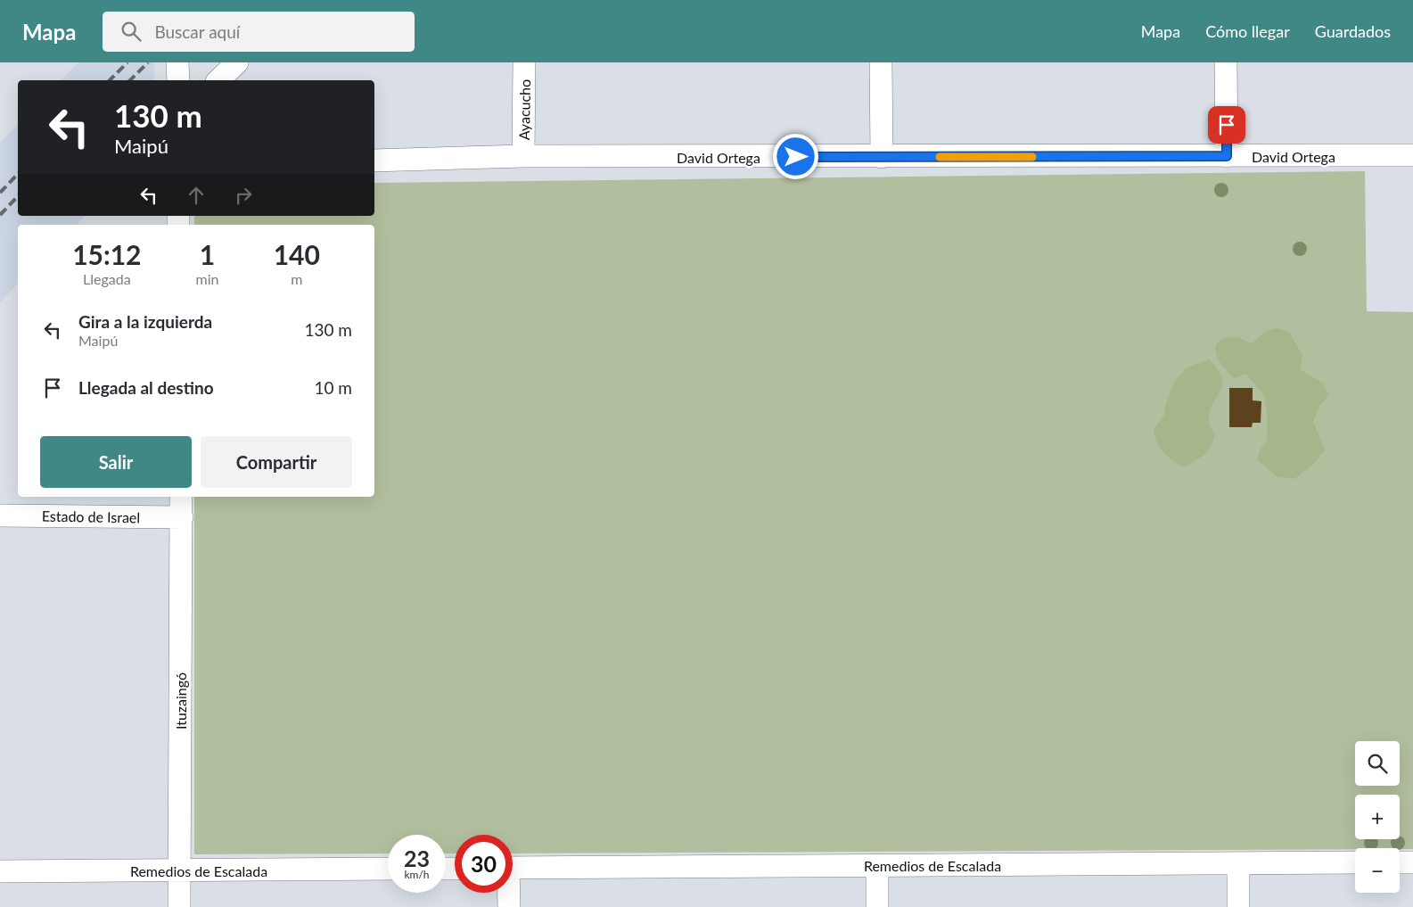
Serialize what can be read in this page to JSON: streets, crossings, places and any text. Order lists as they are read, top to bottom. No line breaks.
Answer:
{"streets":{"street":["Ayacucho","David Ortega","Estado de Israel","Ituzaingó","Remedios de Escalada"]},"crossings":[["Ayacucho","David Ortega"],["Estado de Israel","Ituzaingó"],["Ituzaingó","Remedios de Escalada"]],"page":{"header":"Mapa","search":"Buscar aquí","nav":["Mapa","Cómo llegar","Guardados"],"turn":["130 m","Maipú"],"eta":["15:12","Llegada","1","min","140","m"],"list":[{"name":"Gira a la izquierda","note":"Maipú","value":"130 m"},{"name":"Llegada al destino","value":"10 m"}],"buttons":["Salir","Compartir"],"map_buttons":["+","−"],"speed":"23 km/h","limit":"30"}}
